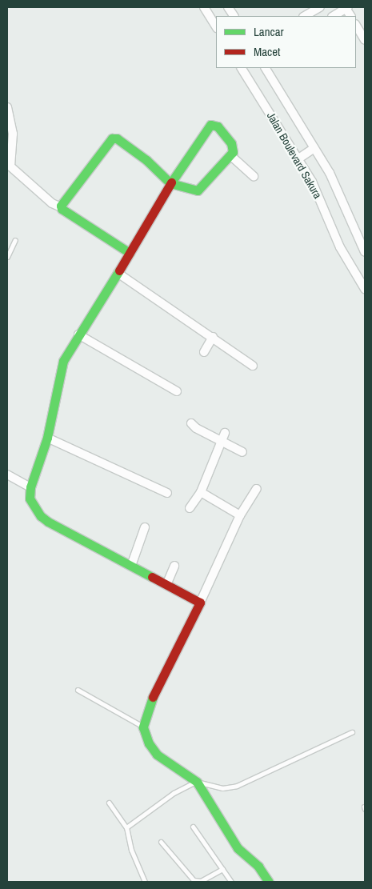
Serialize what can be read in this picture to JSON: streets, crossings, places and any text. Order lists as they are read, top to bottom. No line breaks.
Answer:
{"streets":{"street":["Jalan Boulevard Sakura"]},"legend":["Lancar","Macet"]}
